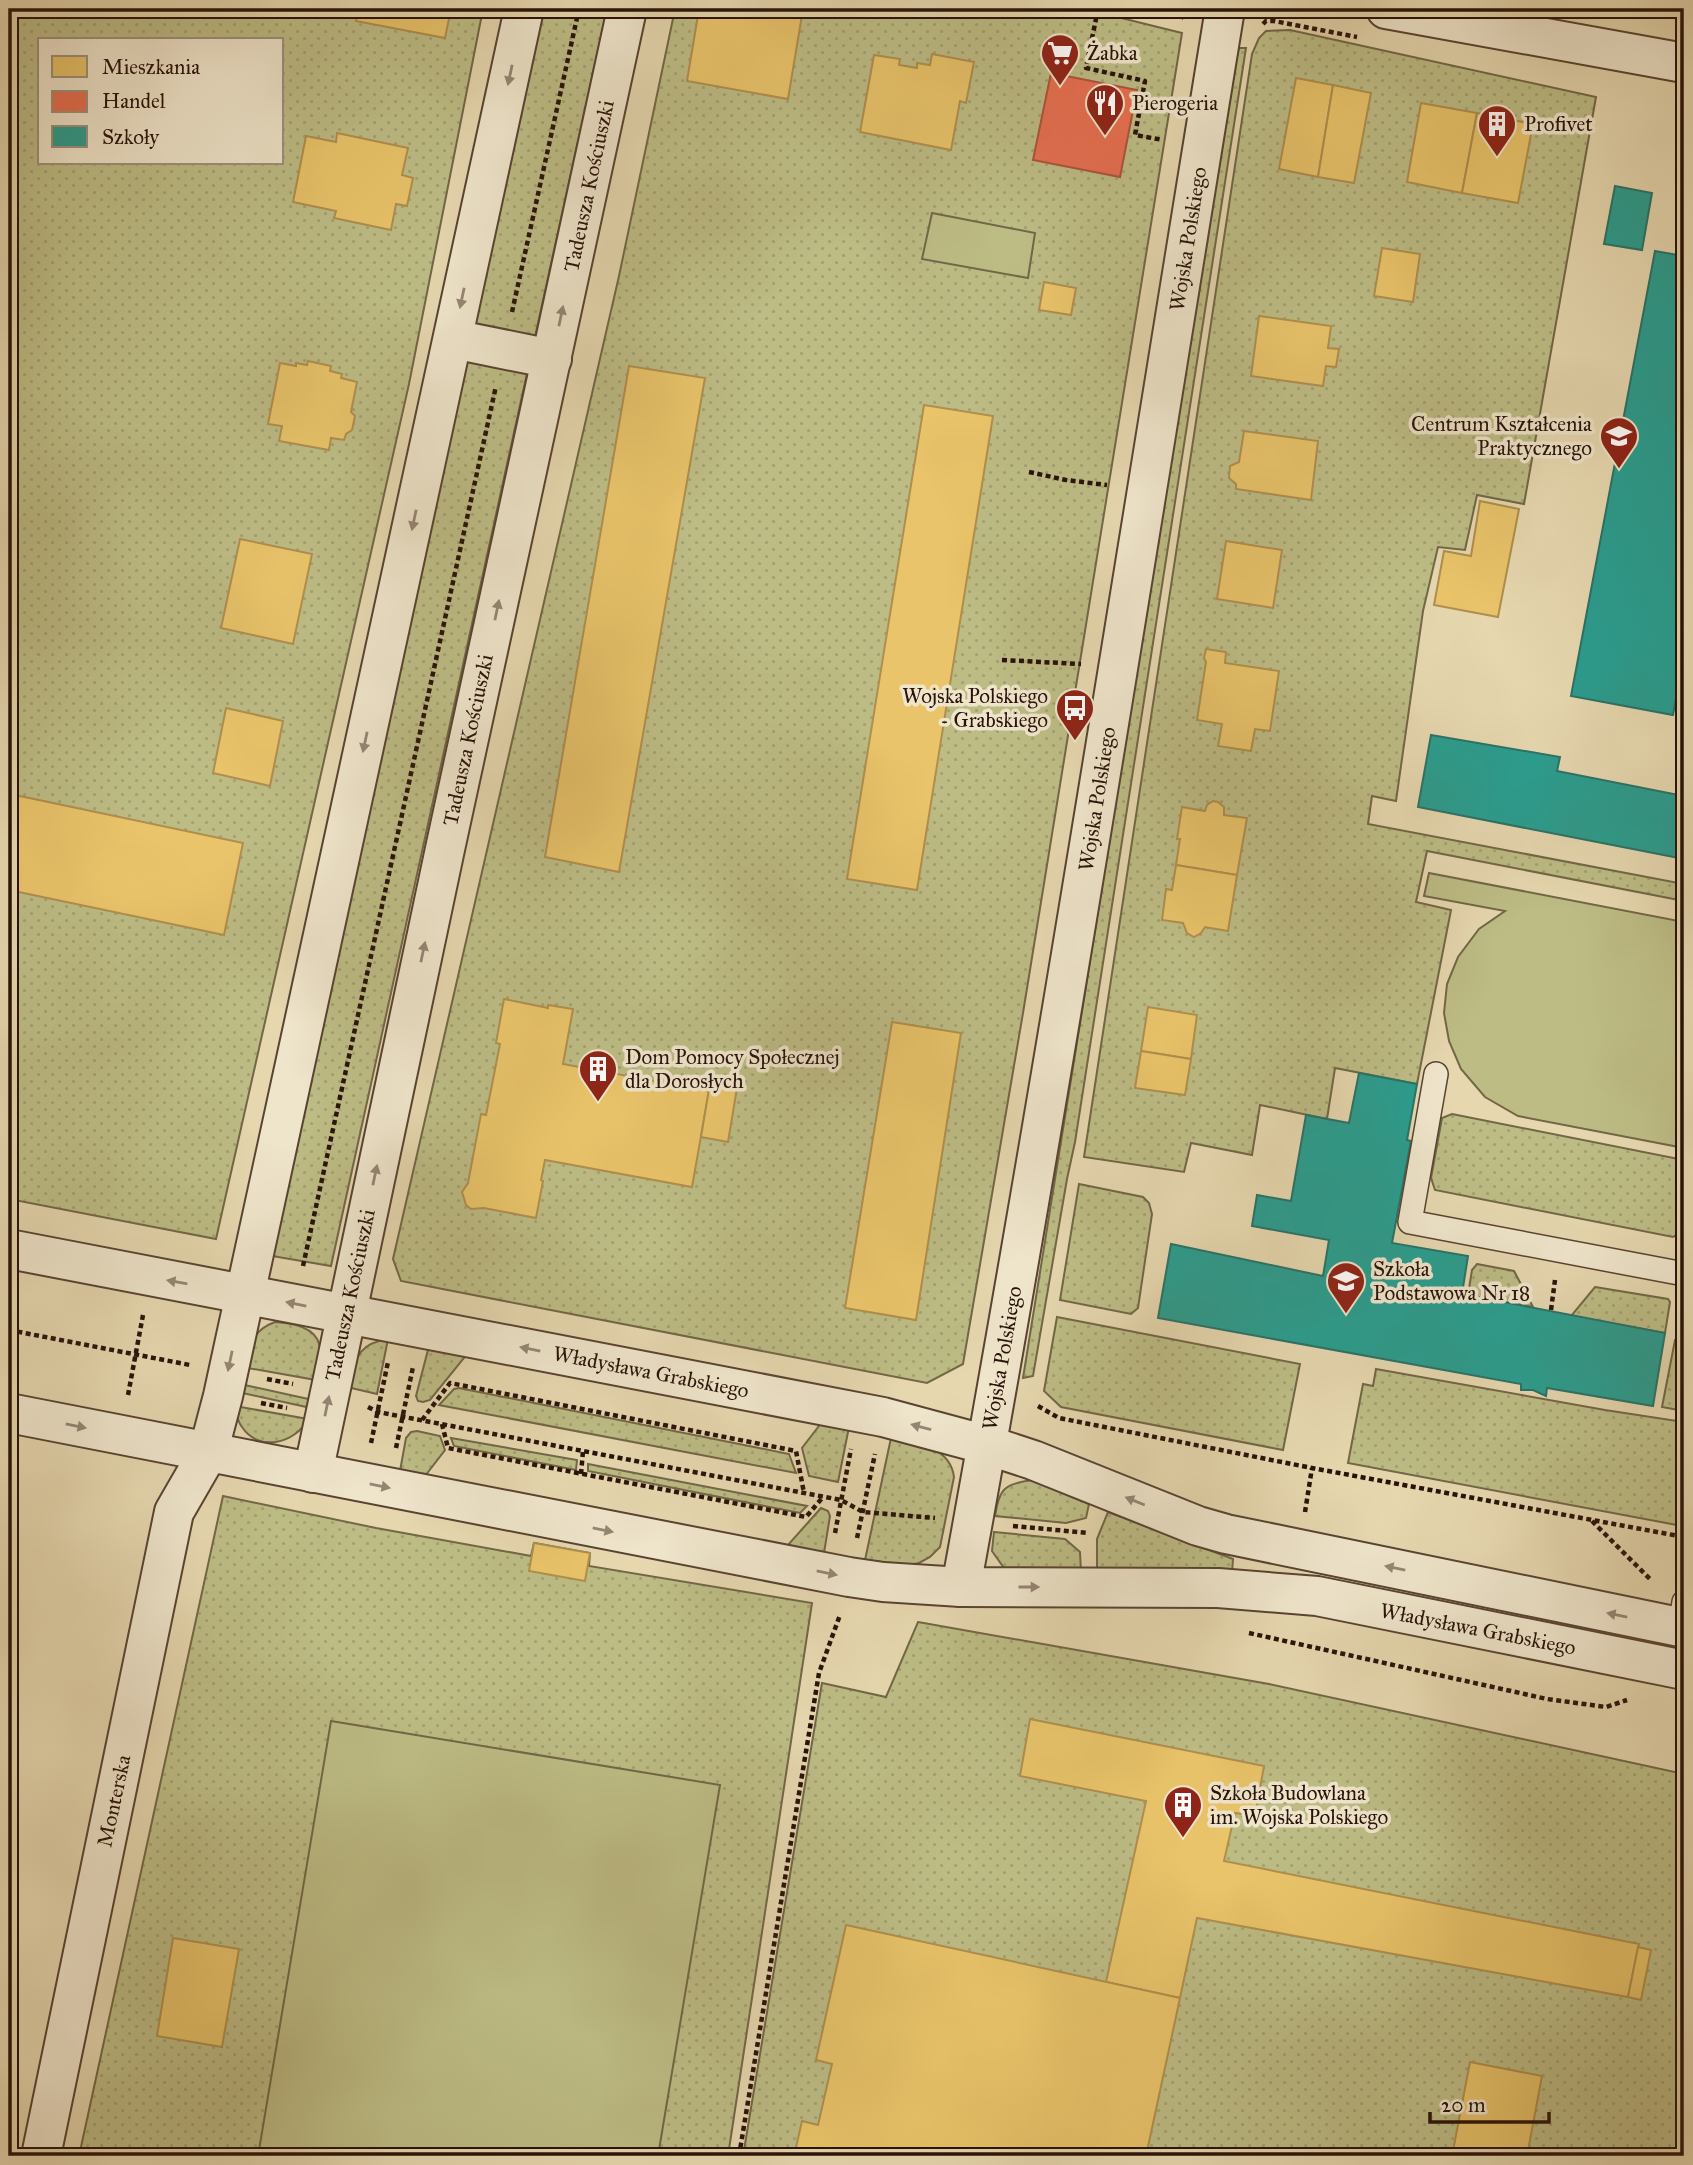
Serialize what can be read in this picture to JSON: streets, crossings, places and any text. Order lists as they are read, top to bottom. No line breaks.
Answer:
{"streets":{"street":["Tadeusza Kościuszki","Wojska Polskiego","Władysława Grabskiego","Monterska"]},"crossings":[["Tadeusza Kościuszki","Władysława Grabskiego"],["Wojska Polskiego","Władysława Grabskiego"],["Władysława Grabskiego","Monterska"]],"places":{"supermarket":["Żabka"],"restaurant":["Pierogeria"],"building":["Profivet","Dom Pomocy Społecznej dla Dorosłych","Szkoła Budowlana im. Wojska Polskiego"],"school or university":["Centrum Kształcenia Praktycznego","Szkoła Podstawowa Nr 18"],"bus stop":["Wojska Polskiego - Grabskiego"]},"legend":["Mieszkania","Handel","Szkoły"],"scale_bar":"20 m"}
